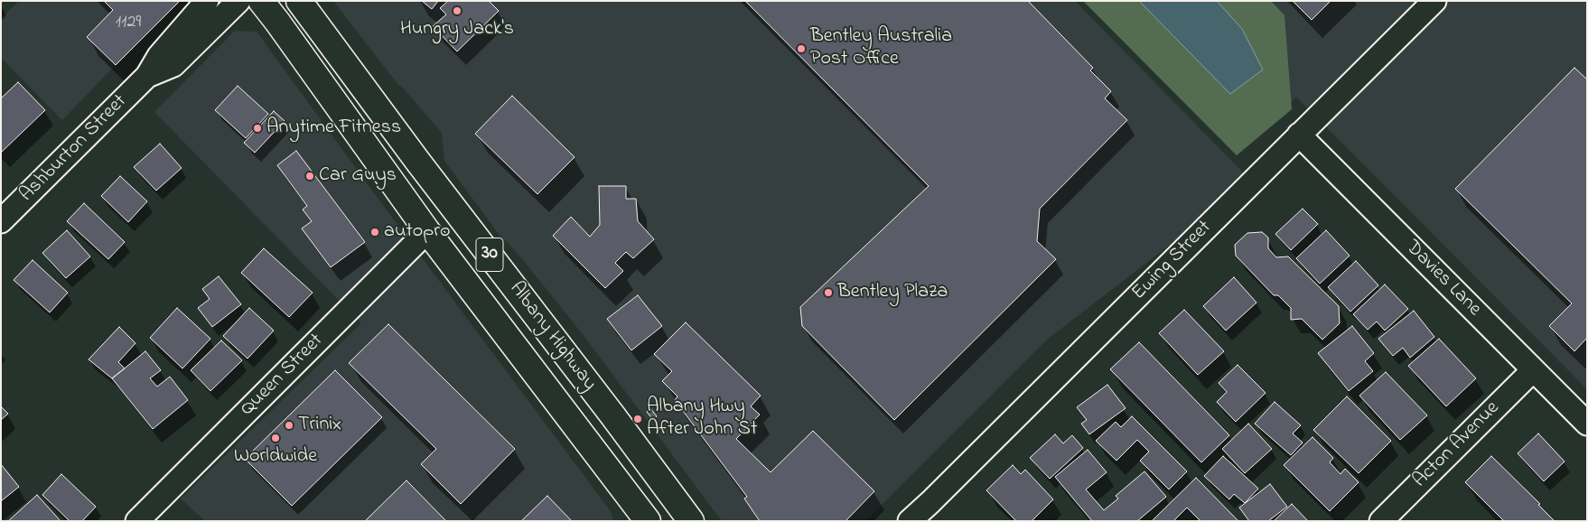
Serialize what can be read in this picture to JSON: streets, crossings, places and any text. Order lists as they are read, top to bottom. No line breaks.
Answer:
{"streets":{"highway":["30","Albany Highway"],"street":["Ashburton Street","Ewing Street","Davies Lane","Queen Street","Acton Avenue"]},"crossings":[["Ewing Street","Davies Lane"],["Davies Lane","Acton Avenue"],["Albany Highway","Queen Street"]],"places":["Hungry Jack's","Bentley Australia Post Office","Anytime Fitness","Car Guys","autopro","Bentley Plaza","Albany Hwy After John St","Trinix","Worldwide"],"house_numbers":["1129"]}
